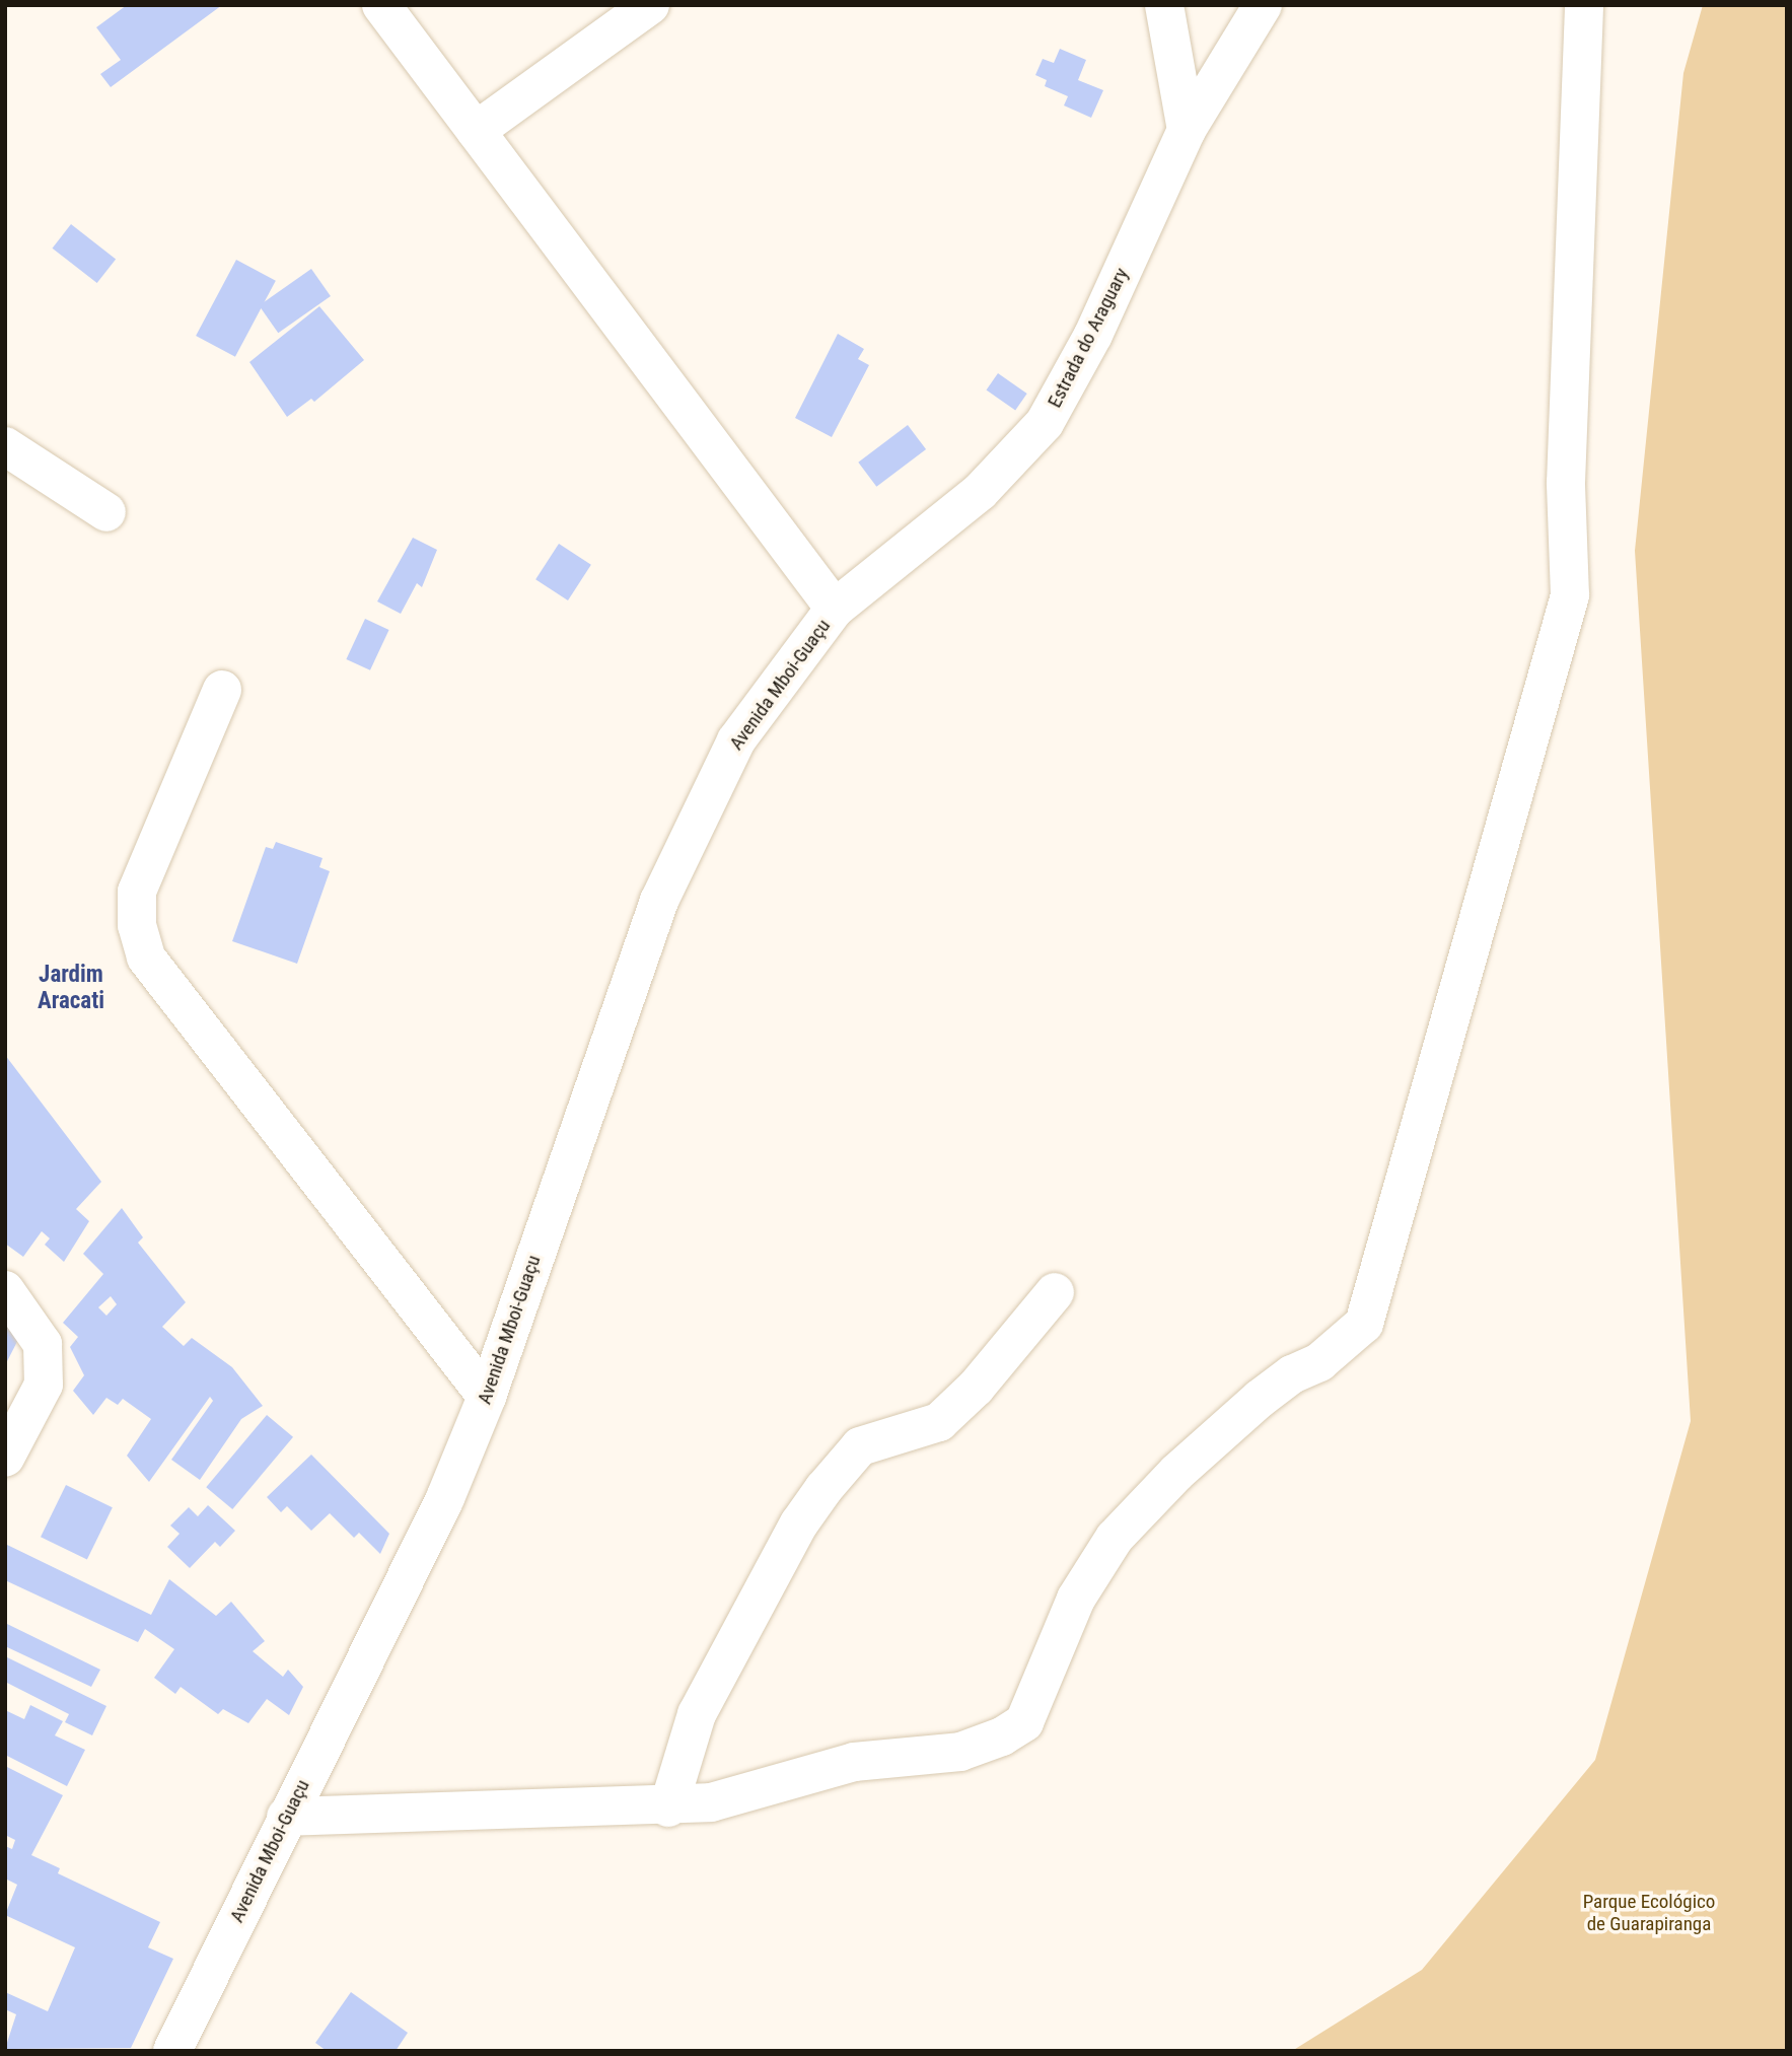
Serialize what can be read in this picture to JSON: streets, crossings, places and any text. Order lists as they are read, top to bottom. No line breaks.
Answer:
{"streets":{"street":["Estrada do Araguary","Avenida Mboi-Guaçu"]},"crossings":[["Estrada do Araguary","Avenida Mboi-Guaçu"]],"districts":["Jardim Aracati"],"parks":["Parque Ecológico de Guarapiranga"]}
